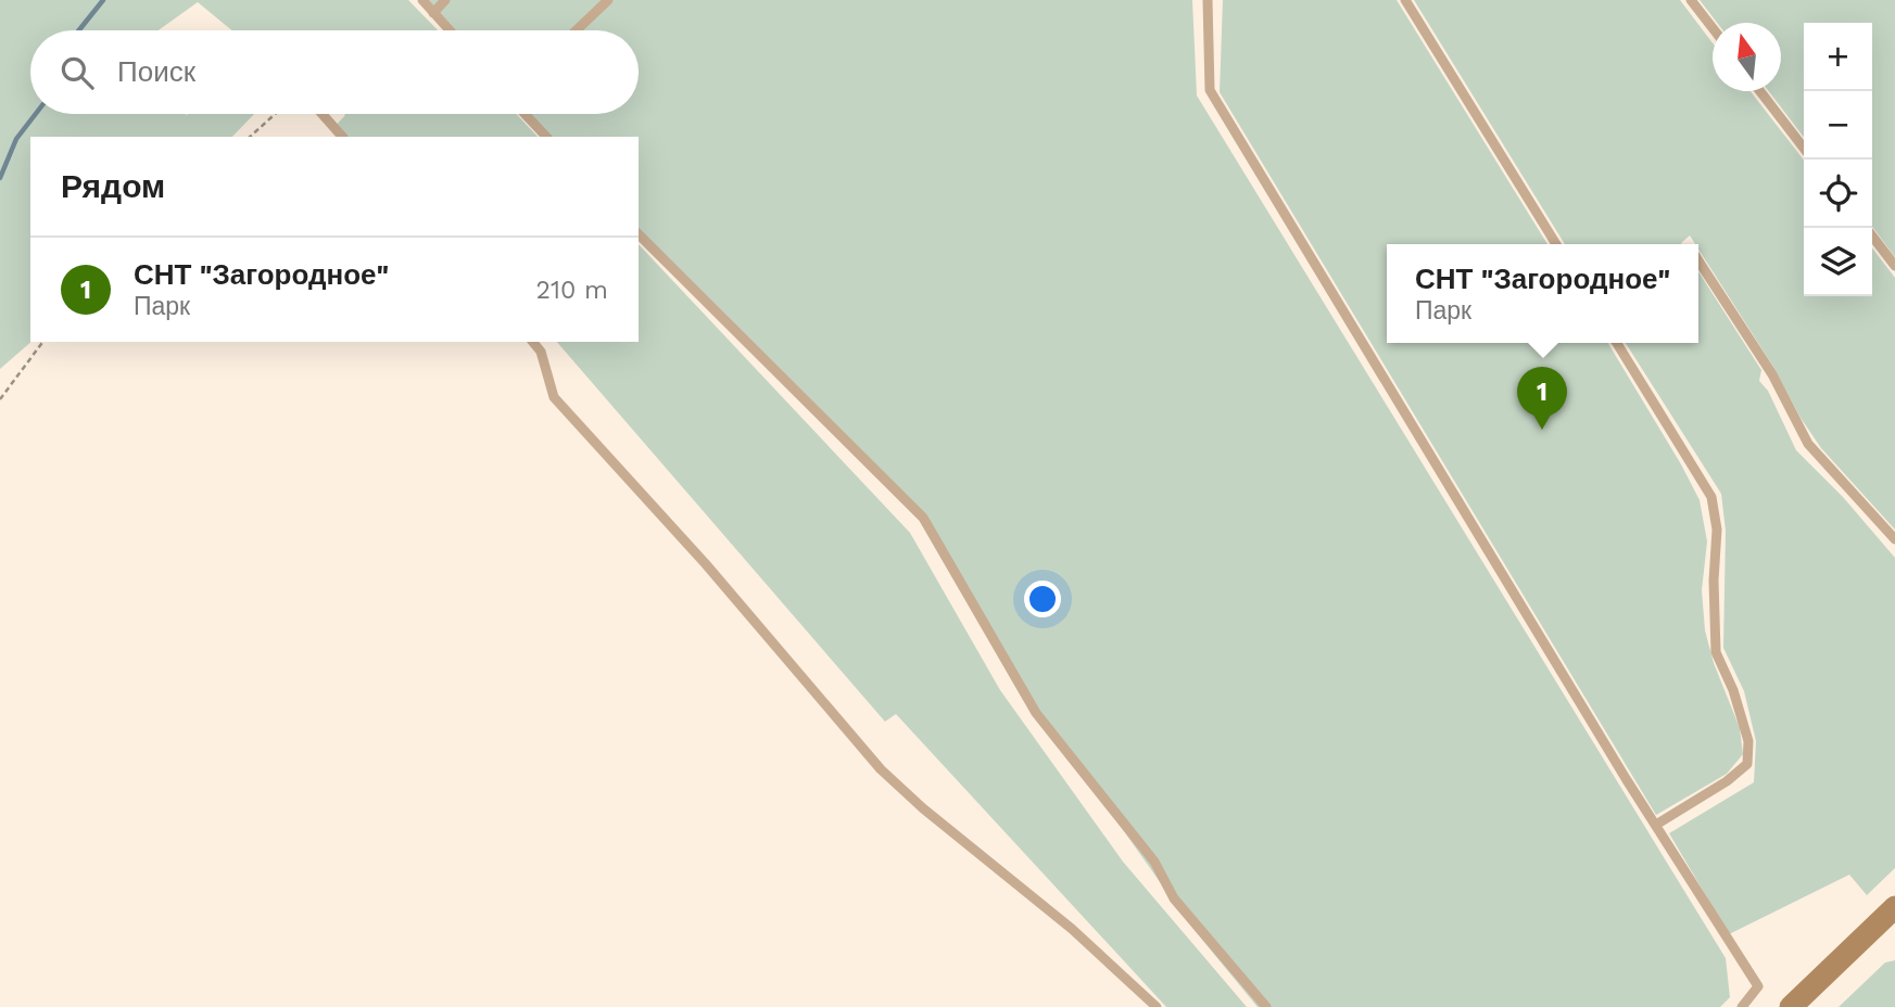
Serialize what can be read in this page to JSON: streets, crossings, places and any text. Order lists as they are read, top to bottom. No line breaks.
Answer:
{"north":"top","page":{"map_buttons":["+","−"],"search":"Поиск","heading":"Рядом","list":[{"mark":"1","name":"СНТ \"Загородное\"","note":"Парк","value":"210 m"}],"popup":["СНТ \"Загородное\"","Парк"],"pins":"1"}}
